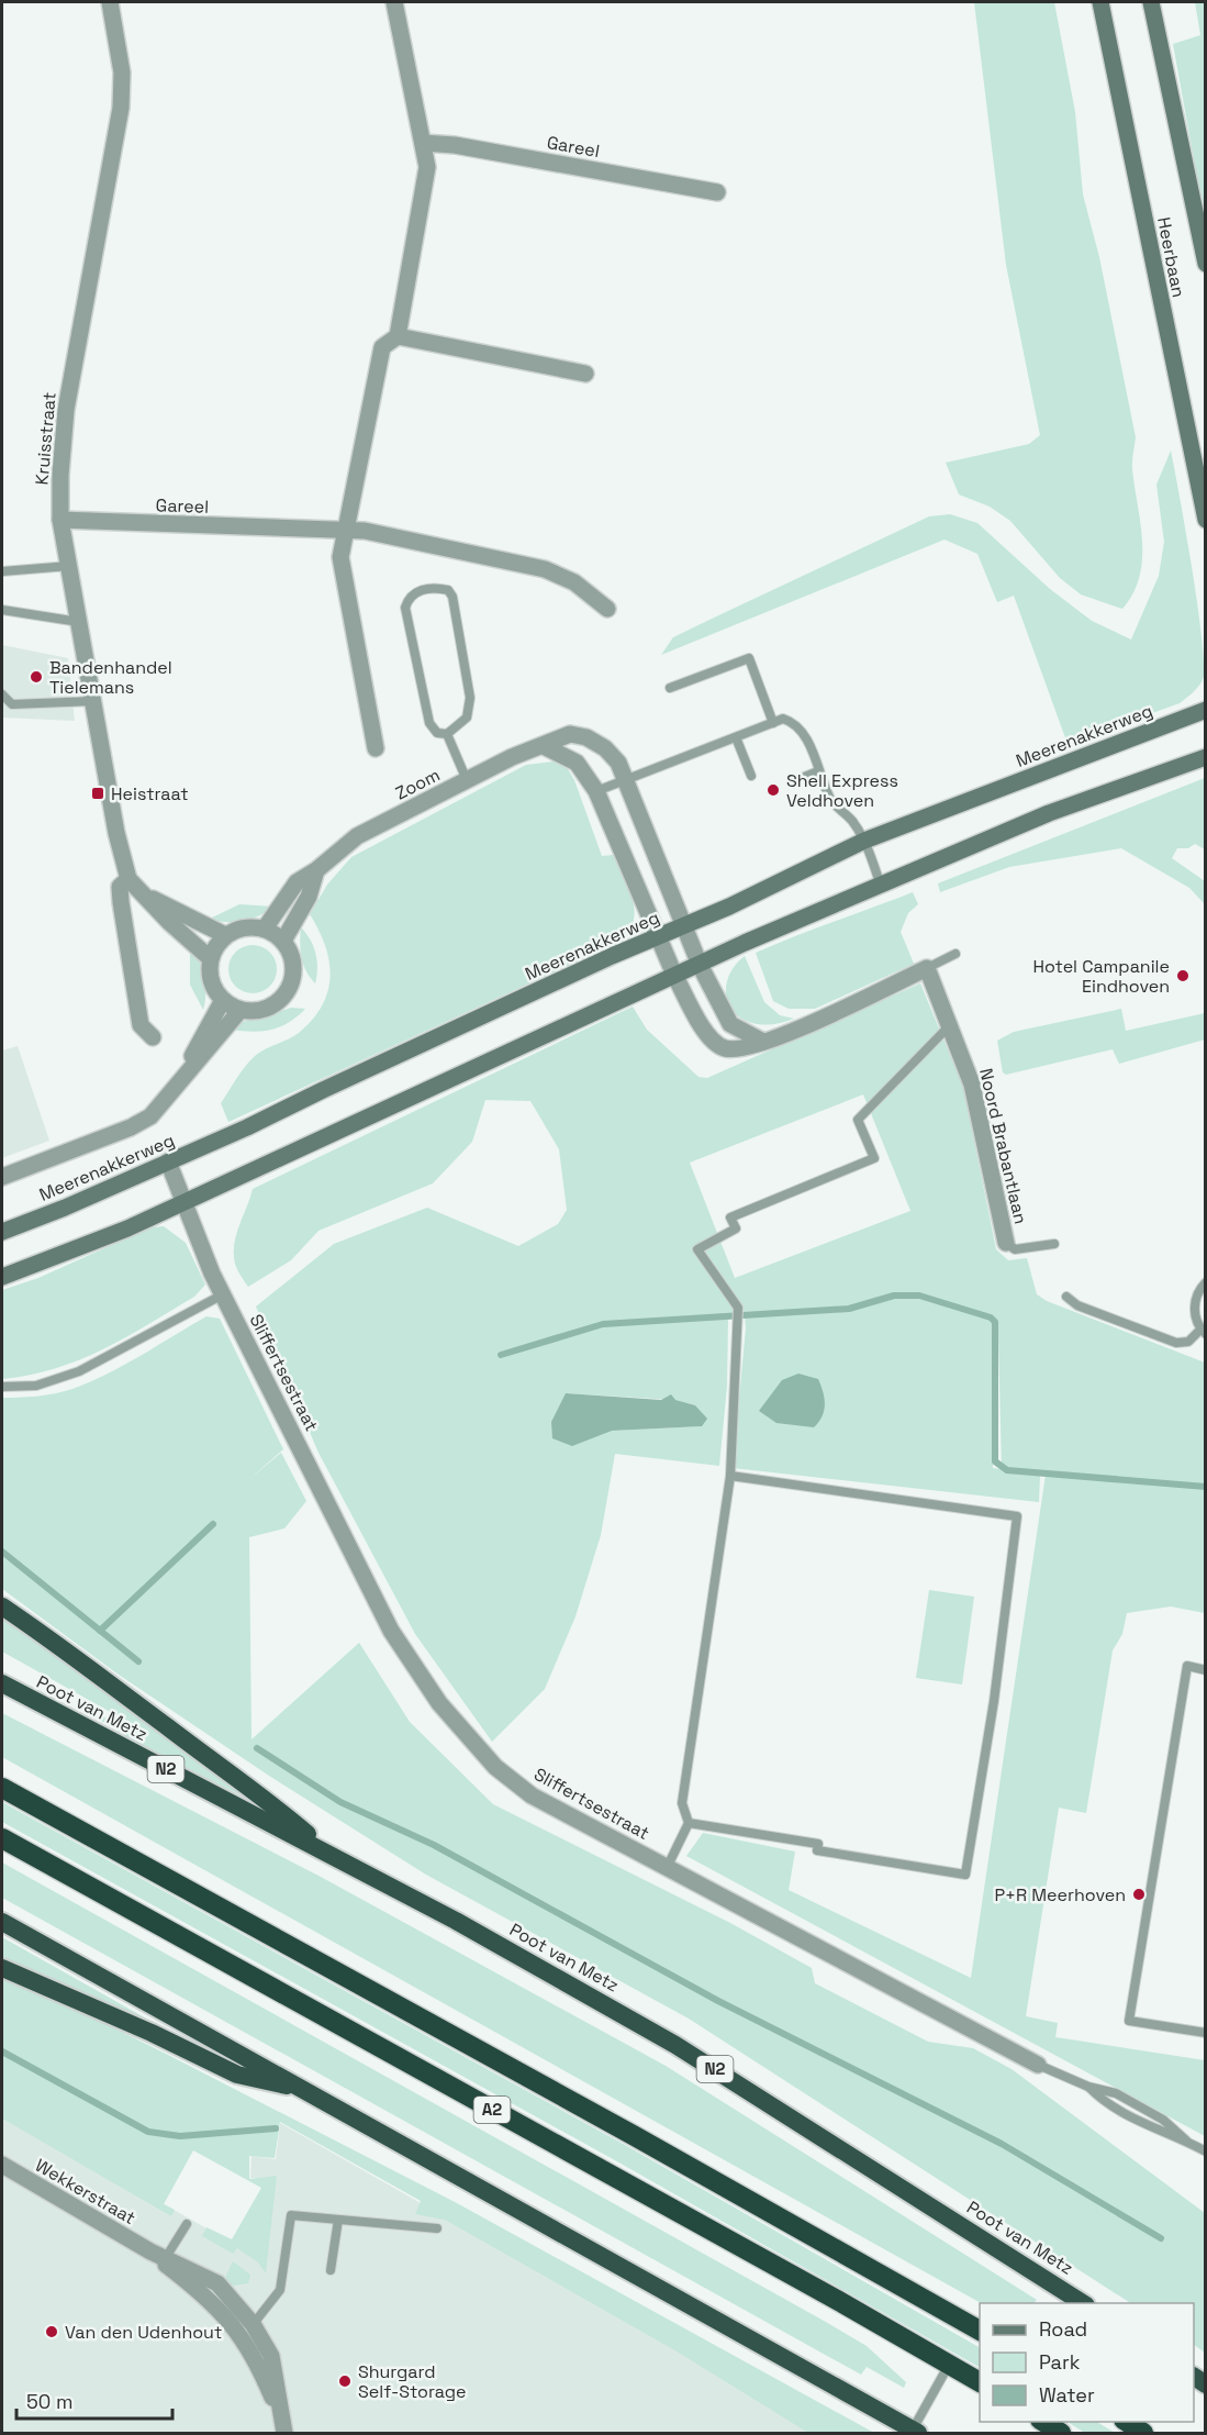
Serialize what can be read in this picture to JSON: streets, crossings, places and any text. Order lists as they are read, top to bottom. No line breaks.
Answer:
{"streets":{"highway":["Poot van Metz","N2","A2"],"main road":["Heerbaan","Meerenakkerweg"],"street":["Gareel","Kruisstraat","Zoom","Noord Brabantlaan","Sliffertsestraat","Wekkerstraat"]},"crossings":[["Gareel","Kruisstraat"],["Kruisstraat","Zoom"],["Meerenakkerweg","Zoom"],["Meerenakkerweg","Sliffertsestraat"],["Poot van Metz","N2"]],"places":{"other":["Bandenhandel Tielemans","Shell Express Veldhoven","Hotel Campanile Eindhoven","P+R Meerhoven","Van den Udenhout","Shurgard Self-Storage"],"transit":["Heistraat"]},"legend":["Road","Park","Water"],"scale_bar":"50 m"}
